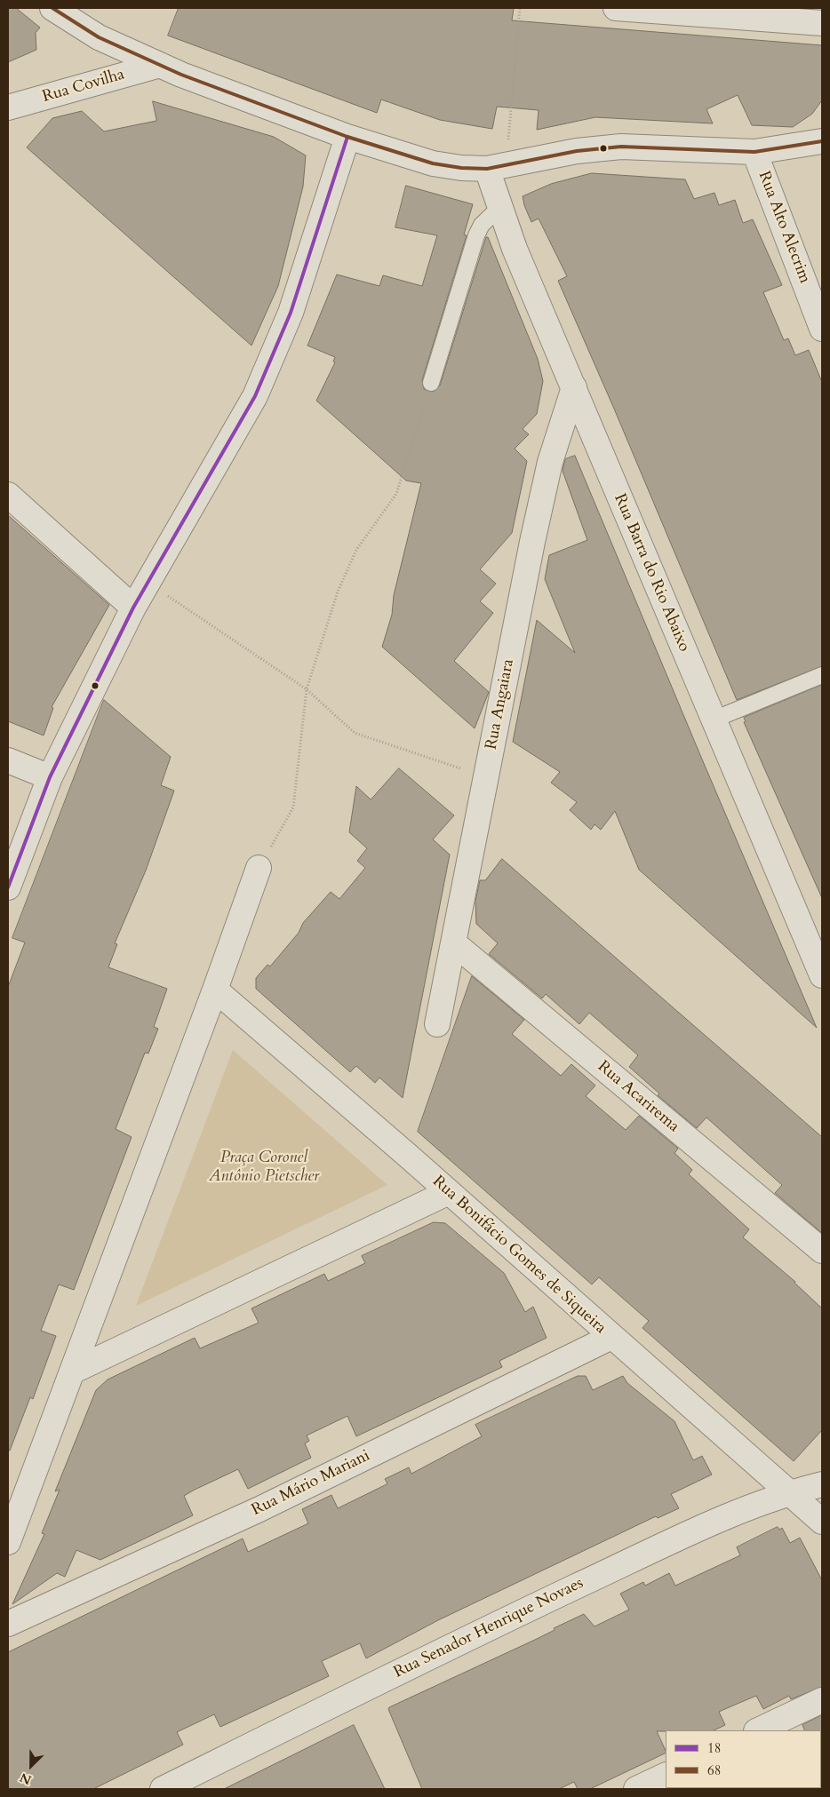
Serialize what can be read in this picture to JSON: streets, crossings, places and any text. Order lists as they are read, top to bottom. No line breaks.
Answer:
{"streets":{"street":["Rua Covilha","Rua Alto Alecrim","Rua Barra do Rio Abaixo","Rua Angaiara","Rua Acarirema","Rua Bonifácio Gomes de Siqueira","Rua Mário Mariani","Rua Senador Henrique Novaes"]},"crossings":[["Rua Barra do Rio Abaixo","Rua Angaiara"],["Rua Angaiara","Rua Acarirema"],["Rua Bonifácio Gomes de Siqueira","Rua Mário Mariani"],["Rua Bonifácio Gomes de Siqueira","Rua Senador Henrique Novaes"]],"parks":["Praça Coronel Antônio Pietscher"],"lines":["transit line 68","transit line 18"],"legend":["18","68"],"north":"bottom left"}
